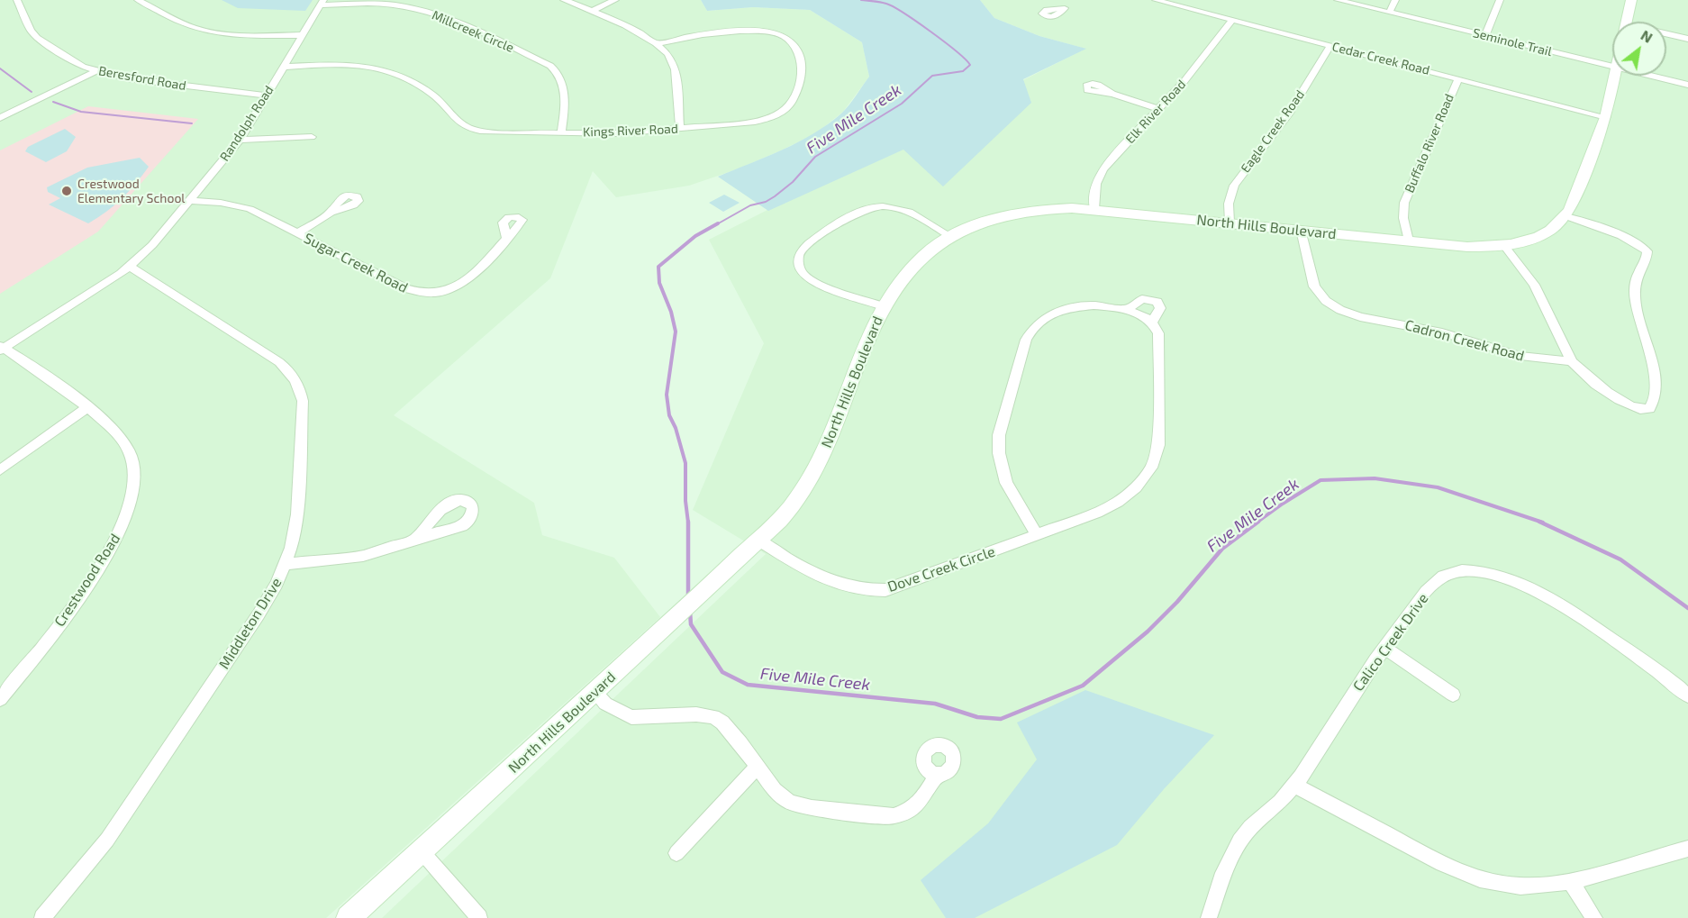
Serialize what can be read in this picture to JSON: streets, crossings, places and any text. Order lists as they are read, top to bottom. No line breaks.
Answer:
{"streets":{"street":["Millcreek Circle","Seminole Trail","Cedar Creek Road","Beresford Road","Elk River Road","Randolph Road","Kings River Road","Eagle Creek Road","Buffalo River Road","North Hills Boulevard","Sugar Creek Road","Cadron Creek Road","Dove Creek Circle","Crestwood Road","Middleton Drive","Calico Creek Drive"]},"crossings":[["Millcreek Circle","Randolph Road"],["Millcreek Circle","Kings River Road"],["Cedar Creek Road","Elk River Road"],["Cedar Creek Road","Eagle Creek Road"],["Cedar Creek Road","Buffalo River Road"],["Cedar Creek Road","North Hills Boulevard"],["Beresford Road","Randolph Road"],["Elk River Road","North Hills Boulevard"],["Randolph Road","Kings River Road"],["Randolph Road","Sugar Creek Road"],["Randolph Road","Crestwood Road"],["Randolph Road","Middleton Drive"],["Eagle Creek Road","North Hills Boulevard"],["Buffalo River Road","North Hills Boulevard"],["North Hills Boulevard","Cadron Creek Road"],["North Hills Boulevard","Dove Creek Circle"]],"water":["Five Mile Creek"],"places":["Crestwood Elementary School"],"north":"top right"}
